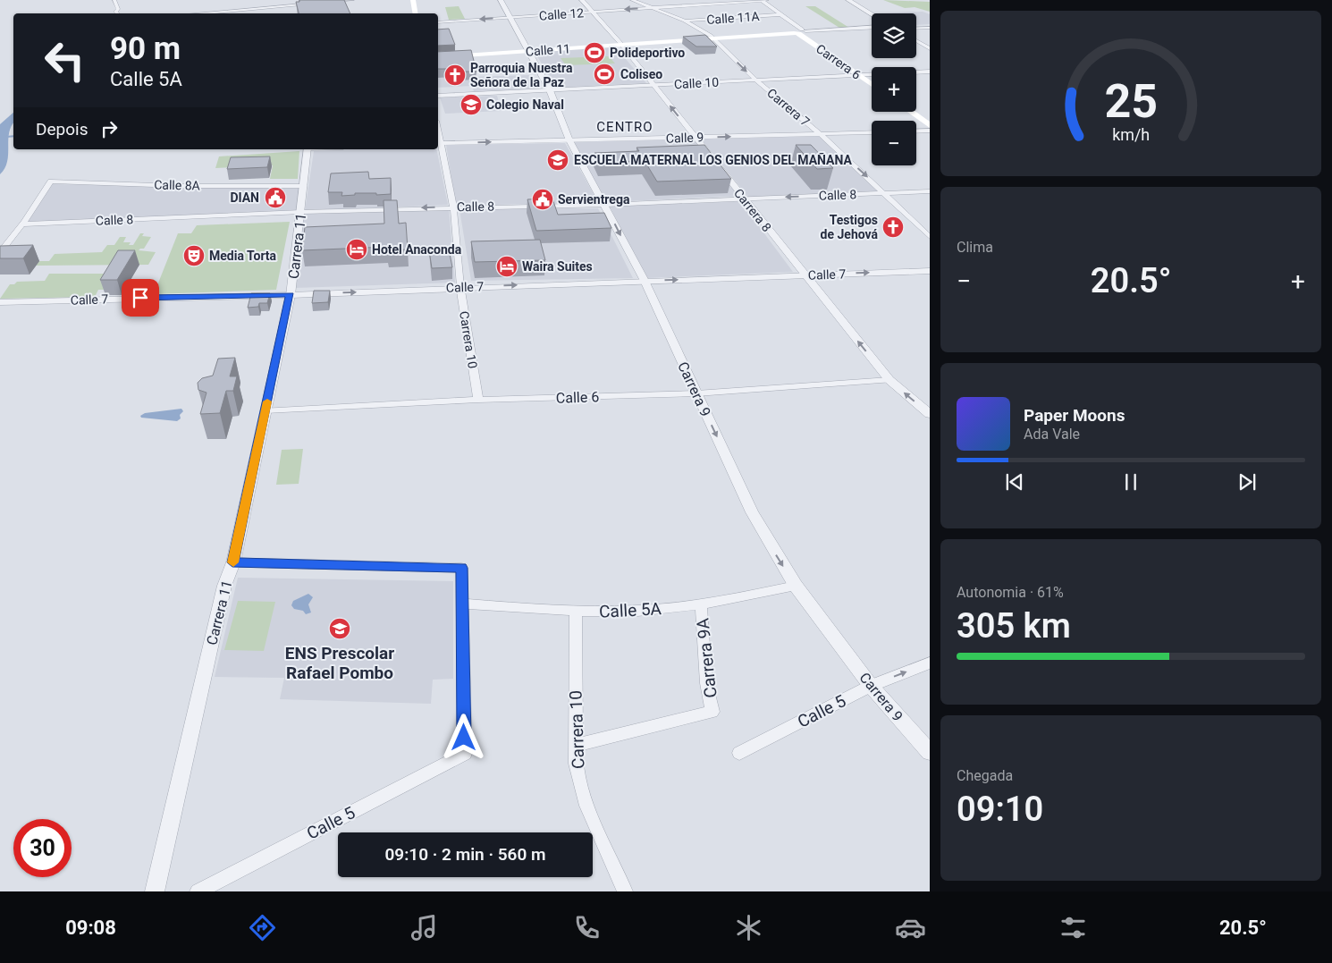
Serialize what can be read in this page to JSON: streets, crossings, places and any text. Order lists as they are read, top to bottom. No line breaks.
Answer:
{"streets":{"main road":["Calle 11","Carrera 6"],"street":["Calle 12","Calle 11A","Calle 10","Carrera 7","Calle 9","Calle 8A","Calle 8","Carrera 8","Carrera 11","Calle 7","Carrera 10","Carrera 9","Calle 6","Calle 5A","Carrera 9A","Calle 5"]},"crossings":[["Calle 12","Carrera 6"],["Calle 12","Carrera 7"],["Calle 12","Carrera 8"],["Calle 12","Carrera 9"],["Calle 11A","Carrera 6"],["Calle 11A","Carrera 7"],["Calle 11","Carrera 6"],["Calle 11","Carrera 7"],["Calle 11","Carrera 8"],["Calle 11","Carrera 9"],["Carrera 6","Calle 10"],["Calle 10","Carrera 7"],["Calle 10","Carrera 8"],["Calle 10","Carrera 9"],["Carrera 7","Calle 9"],["Carrera 7","Calle 8"],["Calle 9","Carrera 8"],["Calle 9","Carrera 10"],["Calle 9","Carrera 9"],["Calle 8A","Calle 8"],["Calle 8A","Carrera 11"],["Calle 8","Carrera 8"],["Calle 8","Carrera 11"],["Calle 8","Carrera 10"],["Calle 8","Carrera 9"],["Carrera 8","Calle 7"],["Carrera 8","Calle 6"],["Carrera 11","Calle 7"],["Carrera 11","Calle 6"],["Calle 7","Carrera 10"],["Calle 7","Carrera 9"],["Carrera 10","Calle 6"],["Carrera 10","Calle 5A"],["Carrera 10","Carrera 9A"],["Carrera 9","Calle 6"],["Carrera 9","Calle 5A"],["Carrera 9","Calle 5"],["Calle 5A","Carrera 9A"],["Calle 5A","Calle 5"]],"one_way":["Calle 12","Carrera 7","Calle 9","Carrera 8","Calle 7"],"districts":["CENTRO"],"places":{"sports":["Polideportivo","Coliseo"],"church":["Parroquia Nuestra Señora de la Paz","Testigos de Jehová"],"school or university":["Colegio Naval","ESCUELA MATERNAL LOS GENIOS DEL MAÑANA","ENS Prescolar Rafael Pombo"],"public building":["DIAN","Servientrega"],"hotel":["Hotel Anaconda","Waira Suites"],"theatre":["Media Torta"]},"page":{"map_buttons":["+","−"],"turn":["90 m","Calle 5A"],"then":"Depois","tile":["Clima",["Autonomia · 61%","305 km"],["Chegada","09:10"]],"heat":["−","20.5°","+"],"song":["Paper Moons","Ada Vale"],"limit":"30","trip":"09:10 · 2 min · 560 m","tabs":["09:08","20.5°"],"gauge":["25","km/h"]}}
